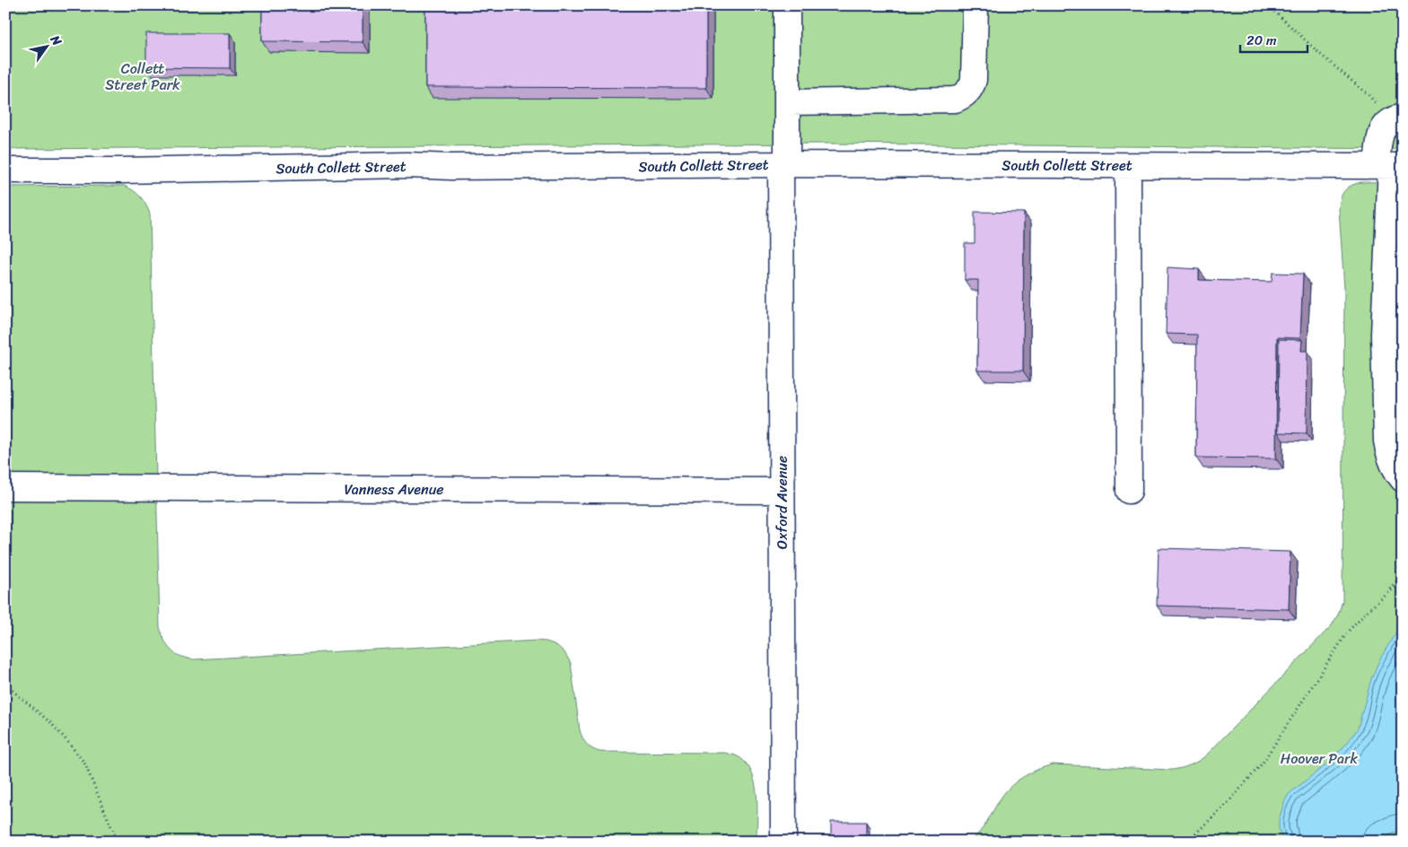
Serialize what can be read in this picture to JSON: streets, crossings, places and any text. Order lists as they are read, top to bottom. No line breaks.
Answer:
{"streets":{"street":["South Collett Street","Vanness Avenue","Oxford Avenue"]},"crossings":[["South Collett Street","Oxford Avenue"],["Vanness Avenue","Oxford Avenue"]],"parks":["Collett Street Park","Hoover Park"],"scale_bar":"20 m","north":"top right"}
